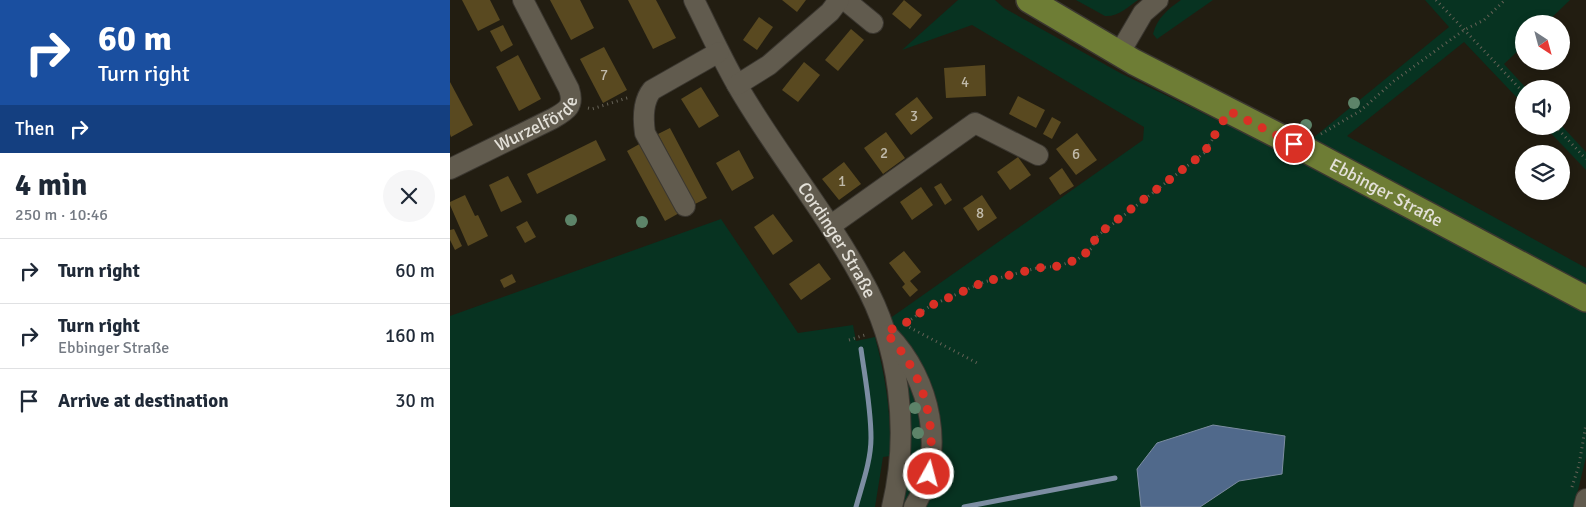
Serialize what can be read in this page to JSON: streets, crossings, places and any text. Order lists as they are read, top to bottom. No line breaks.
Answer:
{"streets":{"main road":["Ebbinger Straße"],"street":["Wurzelförde","Cordinger Straße"]},"house_numbers":["7","4","3","2","6","1","8"],"north":"bottom right","page":{"turn":["60 m","Turn right"],"then":"Then","heading":["4 min","250 m · 10:46"],"list":[{"name":"Turn right","value":"60 m"},{"name":"Turn right","note":"Ebbinger Straße","value":"160 m"},{"name":"Arrive at destination","value":"30 m"}]}}
